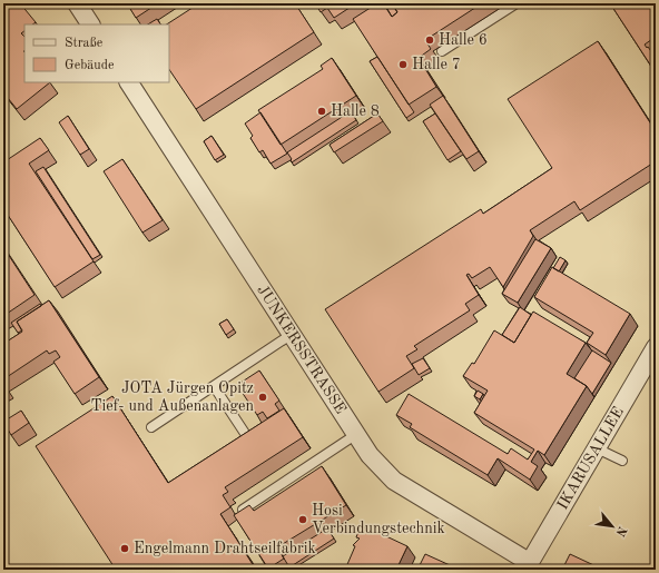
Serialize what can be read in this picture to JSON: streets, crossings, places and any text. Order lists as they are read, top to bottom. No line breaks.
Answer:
{"streets":{"street":["JUNKERSSTRASSE","IKARUSALLEE"]},"crossings":[["JUNKERSSTRASSE","IKARUSALLEE"]],"places":["Halle 6","Halle 7","Halle 8","JOTA Jürgen Opitz Tief- und Außenanlagen","Hosi Verbindungstechnik","Engelmann Drahtseilfabrik"],"legend":["Straße","Gebäude"],"north":"bottom right"}
